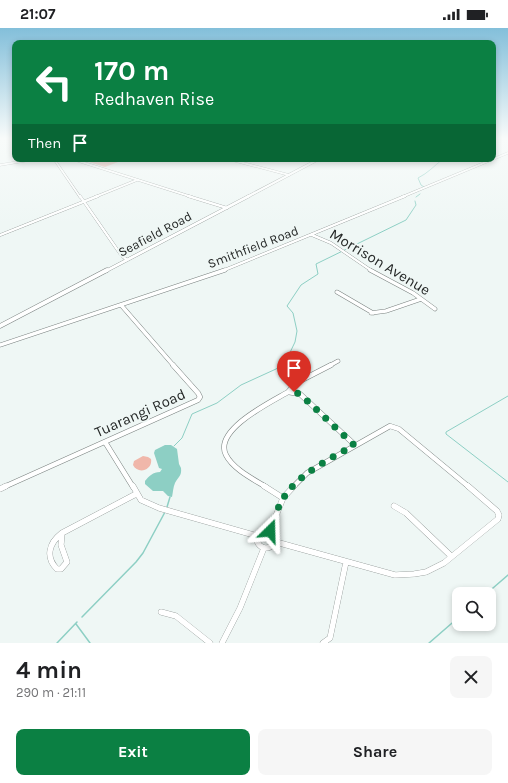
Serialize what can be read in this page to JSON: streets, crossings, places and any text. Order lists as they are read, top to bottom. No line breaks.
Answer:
{"streets":{"street":["Seafield Road","Smithfield Road","Morrison Avenue","Tuarangi Road"]},"crossings":[["Smithfield Road","Morrison Avenue"],["Smithfield Road","Tuarangi Road"]],"page":{"status":"21:07","turn":["170 m","Redhaven Rise"],"then":"Then","heading":["4 min","290 m · 21:11"],"buttons":["Exit","Share"]}}
